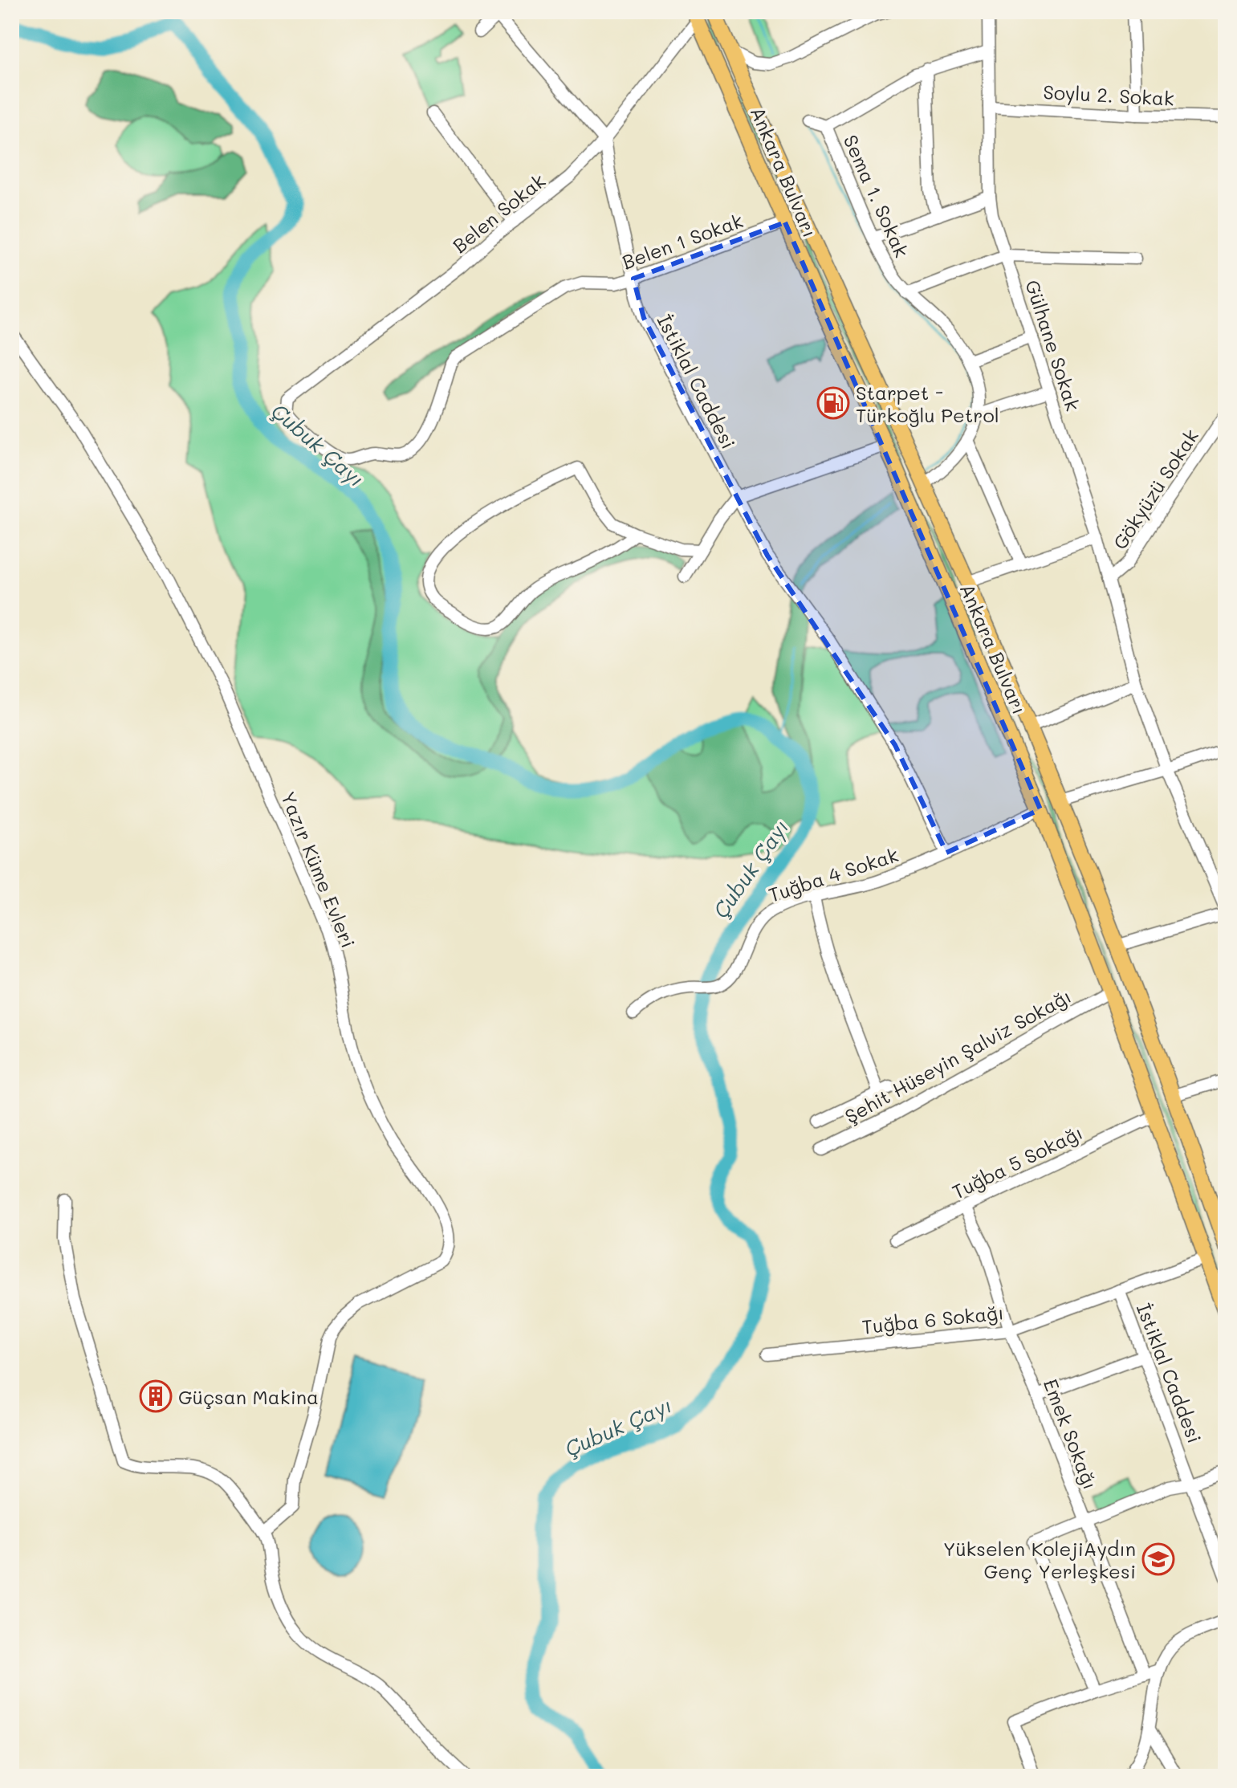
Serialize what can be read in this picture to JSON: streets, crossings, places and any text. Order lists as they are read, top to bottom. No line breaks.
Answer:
{"streets":{"main road":["Ankara Bulvarı"],"street":["Soylu 2. Sokak","Sema 1. Sokak","Belen Sokak","Belen 1 Sokak","Gülhane Sokak","İstiklal Caddesi","Gökyüzü Sokak","Yazır Küme Evleri","Tuğba 4 Sokak","Şehit Hüseyin Şalviz Sokağı","Tuğba 5 Sokağı","Tuğba 6 Sokağı","Emek Sokağı"]},"crossings":[["Soylu 2. Sokak","Gülhane Sokak"],["Ankara Bulvarı","Sema 1. Sokak"],["Ankara Bulvarı","Belen Sokak"],["Ankara Bulvarı","Belen 1 Sokak"],["Ankara Bulvarı","Tuğba 4 Sokak"],["Ankara Bulvarı","Şehit Hüseyin Şalviz Sokağı"],["Ankara Bulvarı","Tuğba 5 Sokağı"],["Ankara Bulvarı","Tuğba 6 Sokağı"],["Belen Sokak","Belen 1 Sokak"],["Belen Sokak","İstiklal Caddesi"],["Belen 1 Sokak","İstiklal Caddesi"],["Gülhane Sokak","Gökyüzü Sokak"],["İstiklal Caddesi","Tuğba 4 Sokak"],["İstiklal Caddesi","Tuğba 6 Sokağı"],["Tuğba 5 Sokağı","Emek Sokağı"],["Tuğba 6 Sokağı","Emek Sokağı"]],"water":["Çubuk Çayı"],"places":{"fuel station":["Starpet - Türkoğlu Petrol"],"building":["Güçsan Makina"],"school or university":["Yükselen KolejiAydın Genç Yerleşkesi"]}}
